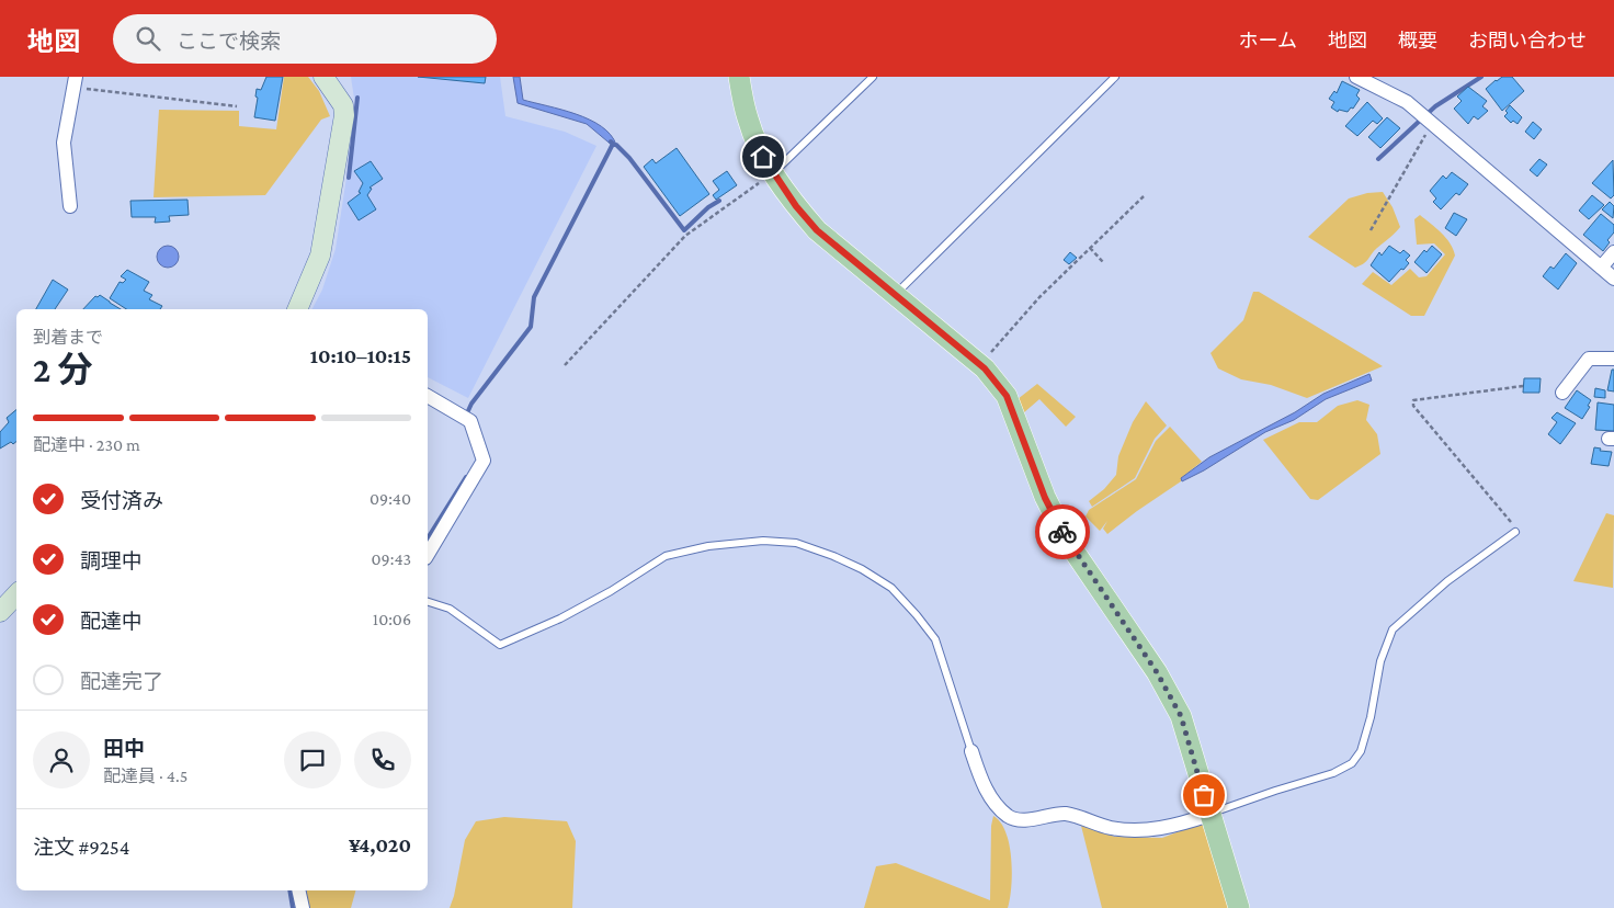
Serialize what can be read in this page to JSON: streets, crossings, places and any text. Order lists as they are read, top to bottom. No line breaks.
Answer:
{"page":{"header":"地図","search":"ここで検索","nav":["ホーム","地図","概要","お問い合わせ"],"heading":["2 分","到着まで","10:10–10:15"],"panel":["田中","配達員 · 4.5","注文 #9254","¥4,020"],"bar":"配達中 · 230 m","list":[["受付済み","09:40"],["調理中","09:43"],["配達中","10:06"],"配達完了"]}}
